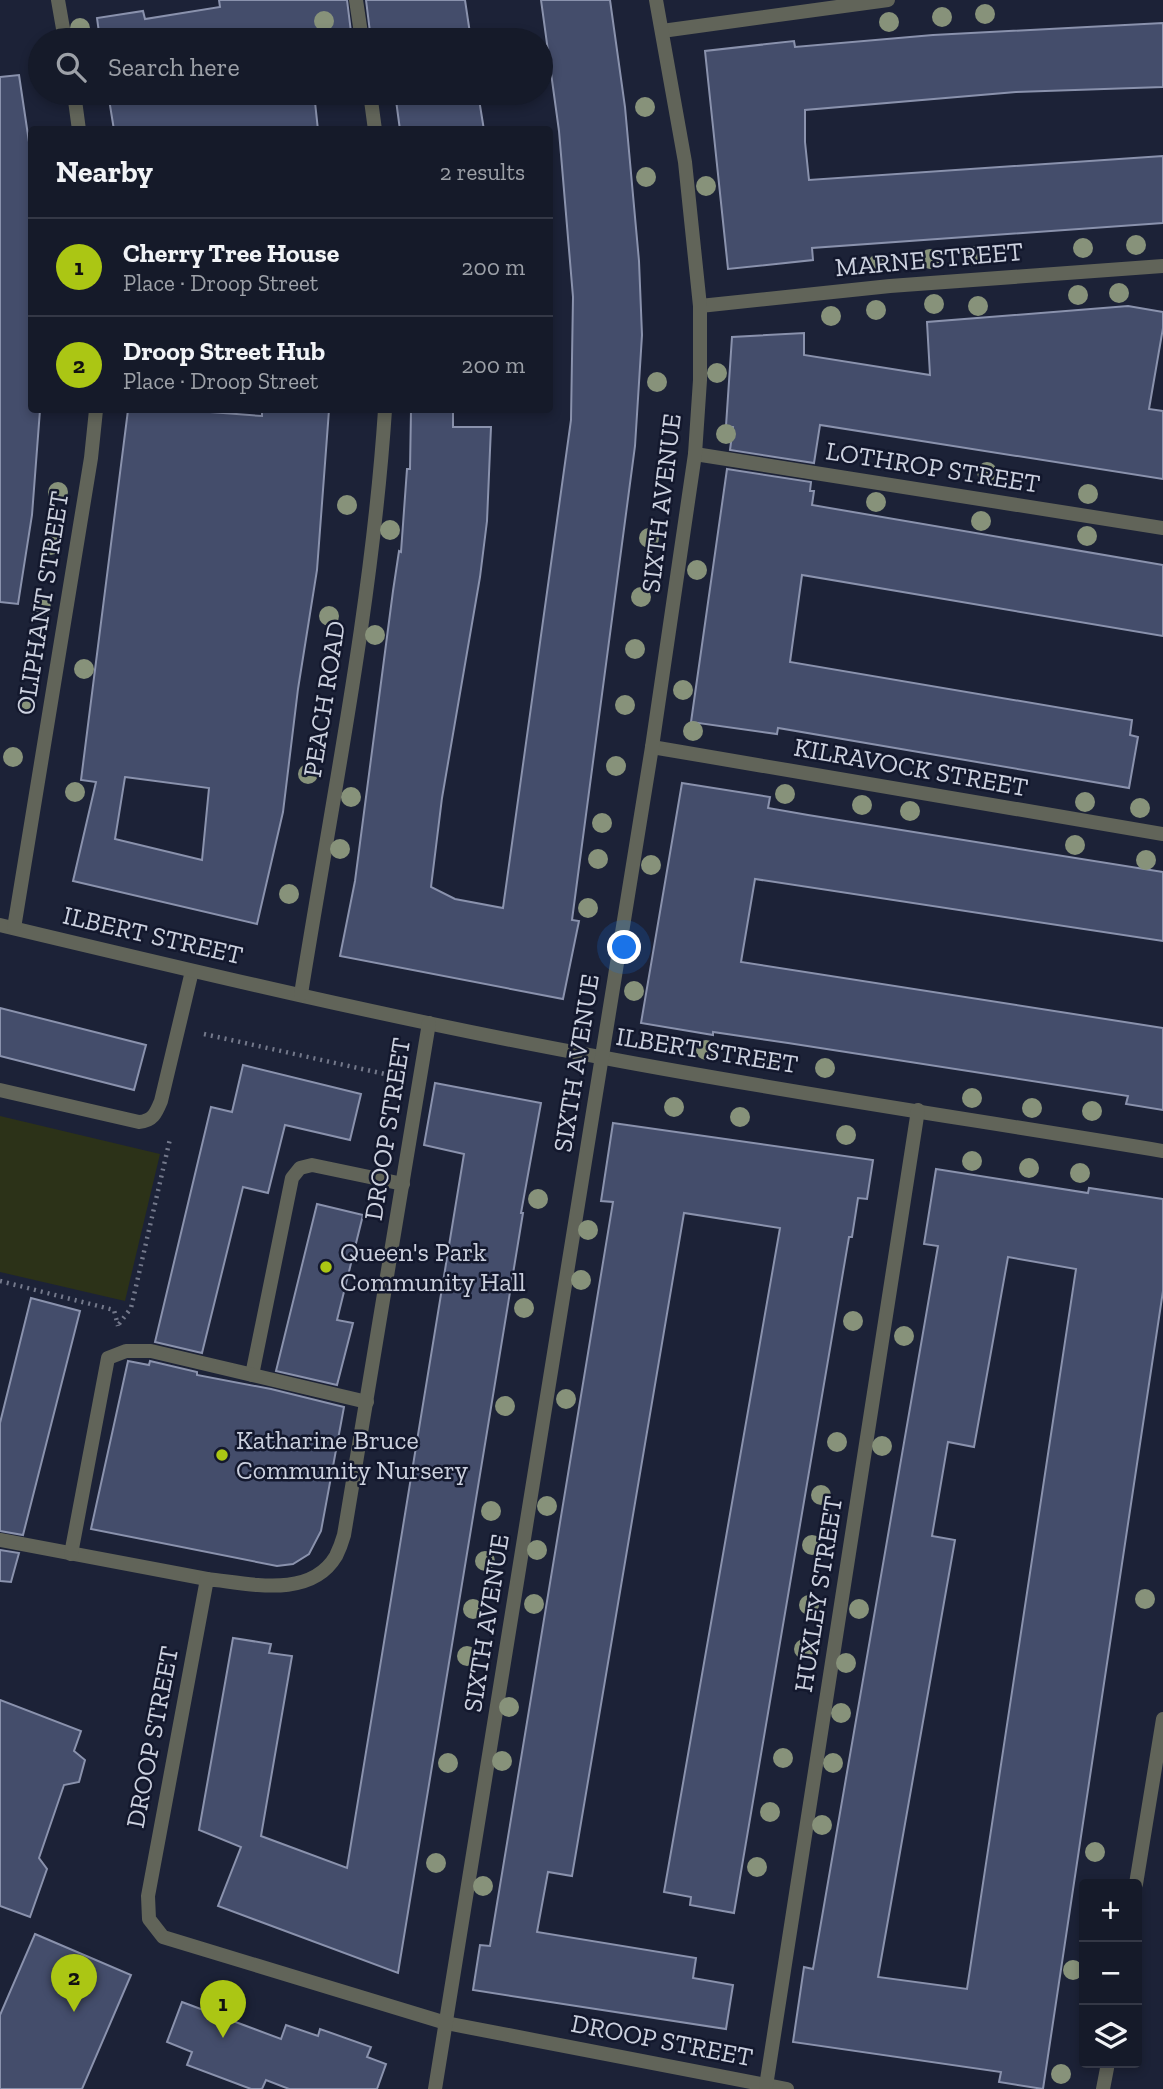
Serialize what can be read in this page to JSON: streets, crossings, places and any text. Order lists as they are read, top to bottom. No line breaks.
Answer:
{"streets":{"street":["MARNE STREET","LOTHROP STREET","SIXTH AVENUE","OLIPHANT STREET","PEACH ROAD","KILRAVOCK STREET","ILBERT STREET","DROOP STREET","HUXLEY STREET"]},"crossings":[["MARNE STREET","SIXTH AVENUE"],["LOTHROP STREET","SIXTH AVENUE"],["SIXTH AVENUE","KILRAVOCK STREET"],["SIXTH AVENUE","ILBERT STREET"],["SIXTH AVENUE","DROOP STREET"],["OLIPHANT STREET","ILBERT STREET"],["PEACH ROAD","ILBERT STREET"],["ILBERT STREET","DROOP STREET"],["ILBERT STREET","HUXLEY STREET"],["DROOP STREET","HUXLEY STREET"]],"places":["Queen's Park Community Hall","Katharine Bruce Community Nursery"],"page":{"search":"Search here","heading":["Nearby","2 results"],"list":[{"mark":"1","name":"Cherry Tree House","note":"Place · Droop Street","value":"200 m"},{"mark":"2","name":"Droop Street Hub","note":"Place · Droop Street","value":"200 m"}],"map_buttons":["+","−"],"pins":["2","1"]}}
